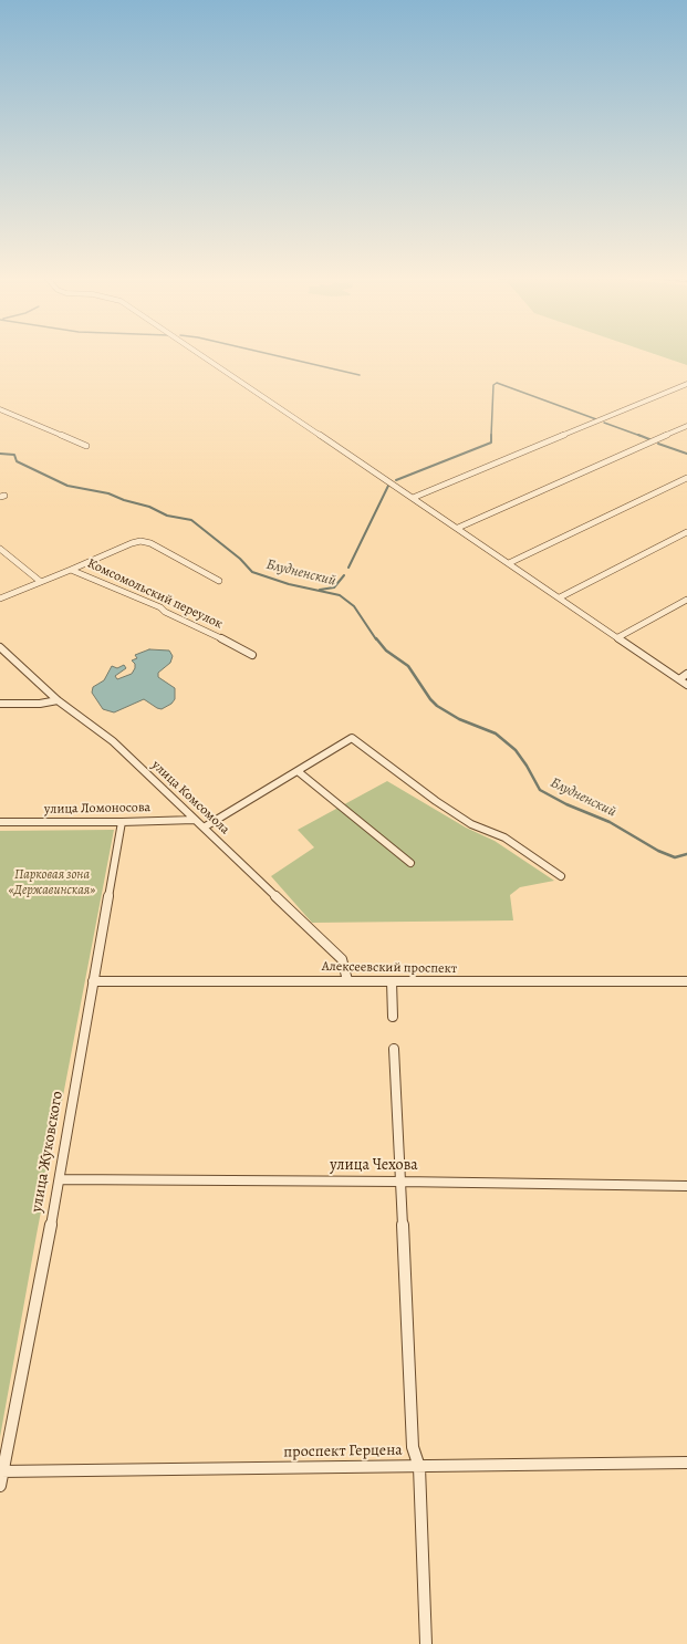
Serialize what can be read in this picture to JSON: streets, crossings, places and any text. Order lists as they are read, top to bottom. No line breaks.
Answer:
{"streets":{"street":["Комсомольский переулок","улица Комсомола","улица Ломоносова","Алексеевский проспект","улица Жуковского","улица Чехова","проспект Герцена"]},"crossings":[["улица Комсомола","улица Ломоносова"],["улица Комсомола","Алексеевский проспект"],["улица Ломоносова","улица Жуковского"],["Алексеевский проспект","улица Жуковского"],["улица Жуковского","улица Чехова"],["улица Жуковского","проспект Герцена"]],"water":["Блудненский"],"parks":["Парковая зона «Державинская»"]}
